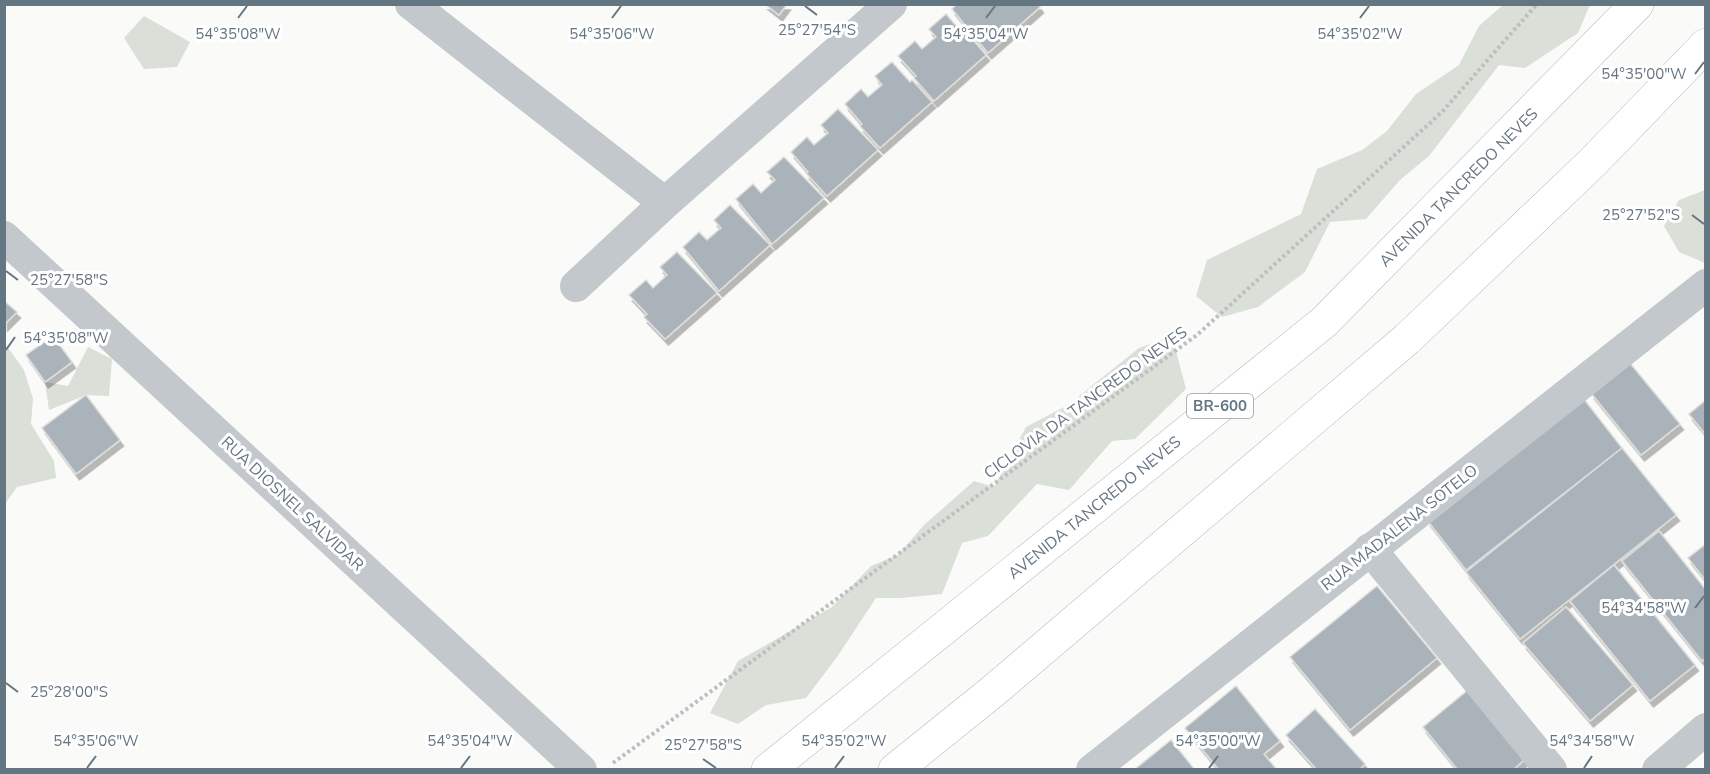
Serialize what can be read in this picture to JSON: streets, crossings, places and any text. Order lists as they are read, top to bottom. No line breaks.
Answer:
{"streets":{"main road":["AVENIDA TANCREDO NEVES","BR-600"],"street":["RUA DIOSNEL SALVIDAR","RUA MADALENA SOTELO"],"path":["CICLOVIA DA TANCREDO NEVES"]},"coordinates":["25°27'54\"S","54°35'08\"W","54°35'06\"W","54°35'04\"W","54°35'02\"W","54°35'00\"W","25°27'52\"S","25°27'58\"S","54°34'58\"W","25°28'00\"S"]}
